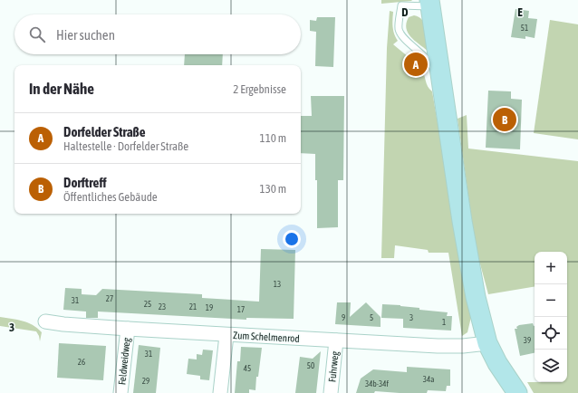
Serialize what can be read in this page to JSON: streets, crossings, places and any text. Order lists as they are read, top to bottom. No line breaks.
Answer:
{"streets":{"street":["Zum Schelmenrod","Feldweidweg","Fuhrweg"]},"crossings":[["Zum Schelmenrod","Feldweidweg"],["Zum Schelmenrod","Fuhrweg"]],"house_numbers":["51","13","27","31","25","23","21","19","17","9","5","3","1","39","31","26","50","45","34a","29","34b-34f"],"page":{"search":"Hier suchen","pins":["A","B"],"heading":["In der Nähe","2 Ergebnisse"],"list":[{"mark":"A","name":"Dorfelder Straße","note":"Haltestelle · Dorfelder Straße","value":"110 m"},{"mark":"B","name":"Dorftreff","note":"Öffentliches Gebäude","value":"130 m"}],"map_buttons":["+","−"]},"grid":{"columns":["D","E"],"rows":["3"]}}
